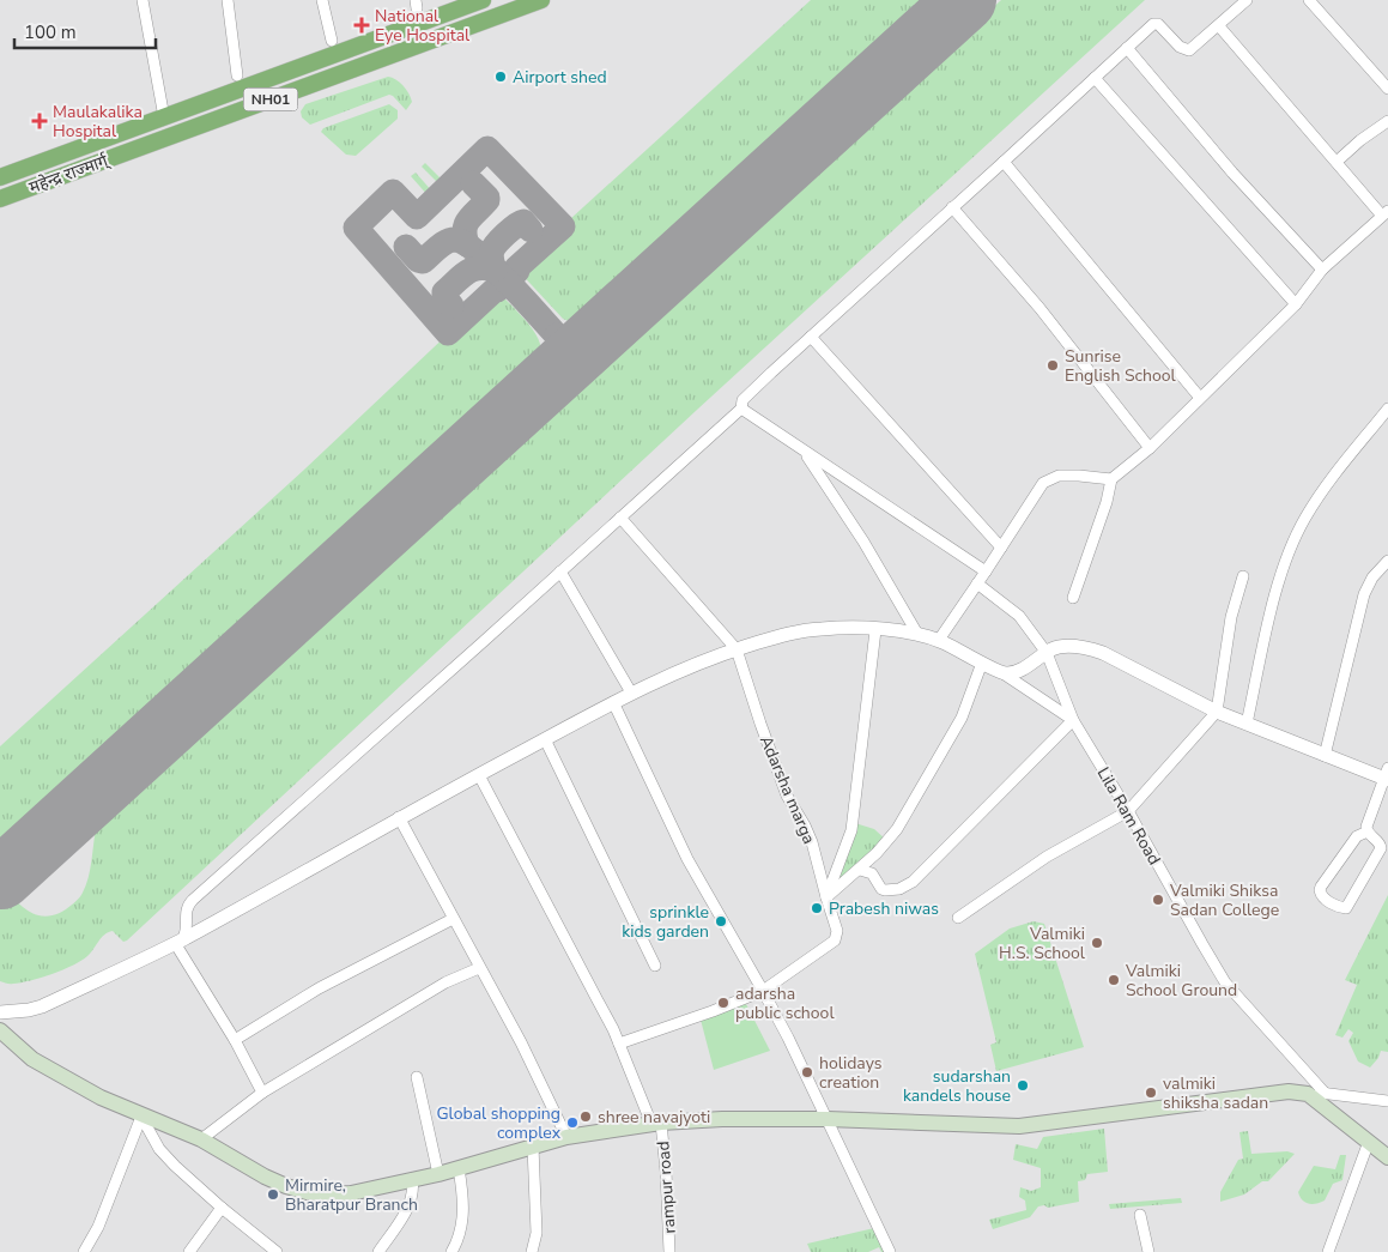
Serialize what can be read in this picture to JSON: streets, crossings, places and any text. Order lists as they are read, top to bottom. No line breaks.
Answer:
{"streets":{"highway":["NH01","महेन्द्र राज्मार्ग्"],"street":["Adarsha marga","Lila Ram Road","rampur road"]},"places":{"health":["National Eye Hospital","Maulakalika Hospital"],"other":["Airport shed","Sunrise English School","Valmiki Shiksa Sadan College","Prabesh niwas","sprinkle kids garden","Valmiki H.S. School","Valmiki School Ground","adarsha public school","holidays creation","sudarshan kandels house","valmiki shiksha sadan","shree navajyoti","Global shopping complex","Mirmire, Bharatpur Branch"]},"scale_bar":"100 m"}
